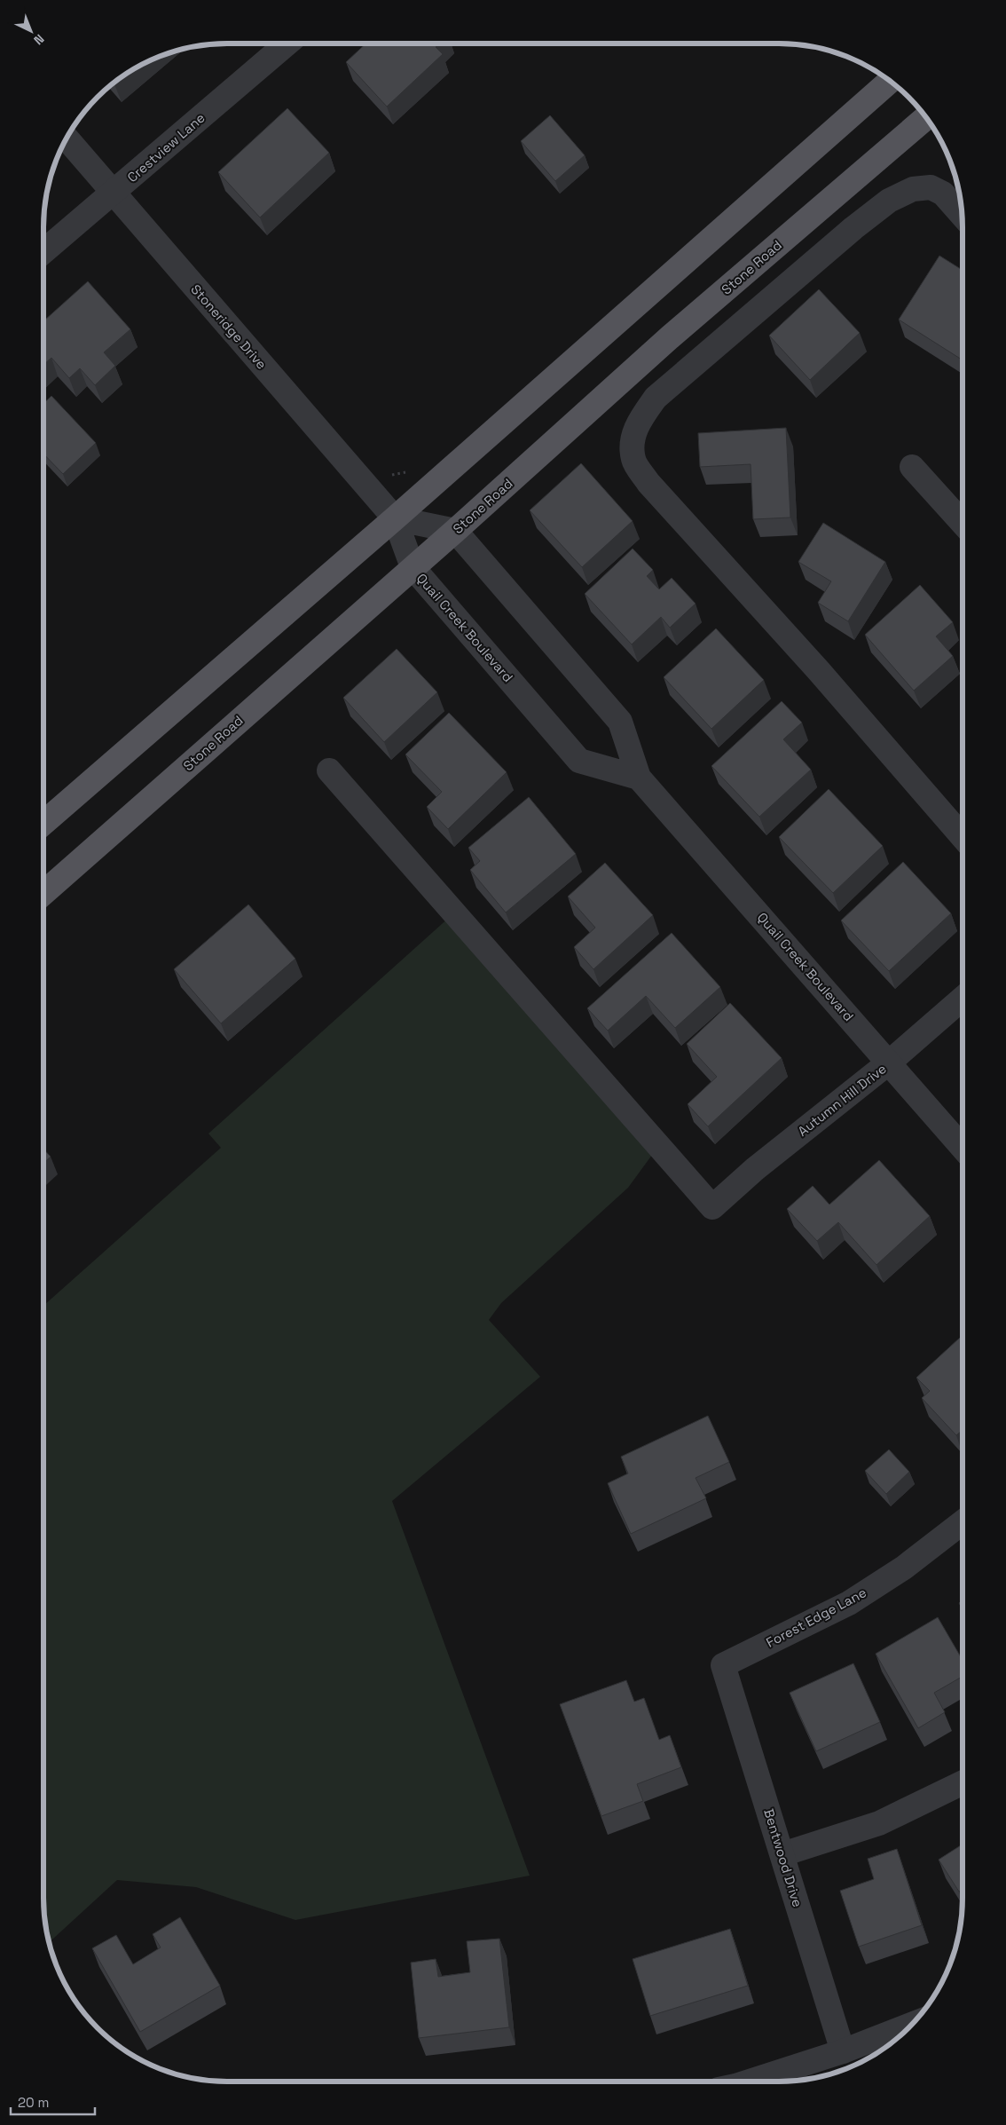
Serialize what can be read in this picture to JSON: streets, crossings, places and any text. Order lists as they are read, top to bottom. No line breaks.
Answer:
{"streets":{"main road":["Stone Road"],"street":["Crestview Lane","Stoneridge Drive","Quail Creek Boulevard","Autumn Hill Drive","Forest Edge Lane","Bentwood Drive"]},"crossings":[["Crestview Lane","Stoneridge Drive"],["Stone Road","Quail Creek Boulevard"],["Stoneridge Drive","Quail Creek Boulevard"],["Quail Creek Boulevard","Autumn Hill Drive"],["Forest Edge Lane","Bentwood Drive"]],"scale_bar":"20 m","north":"bottom right"}
